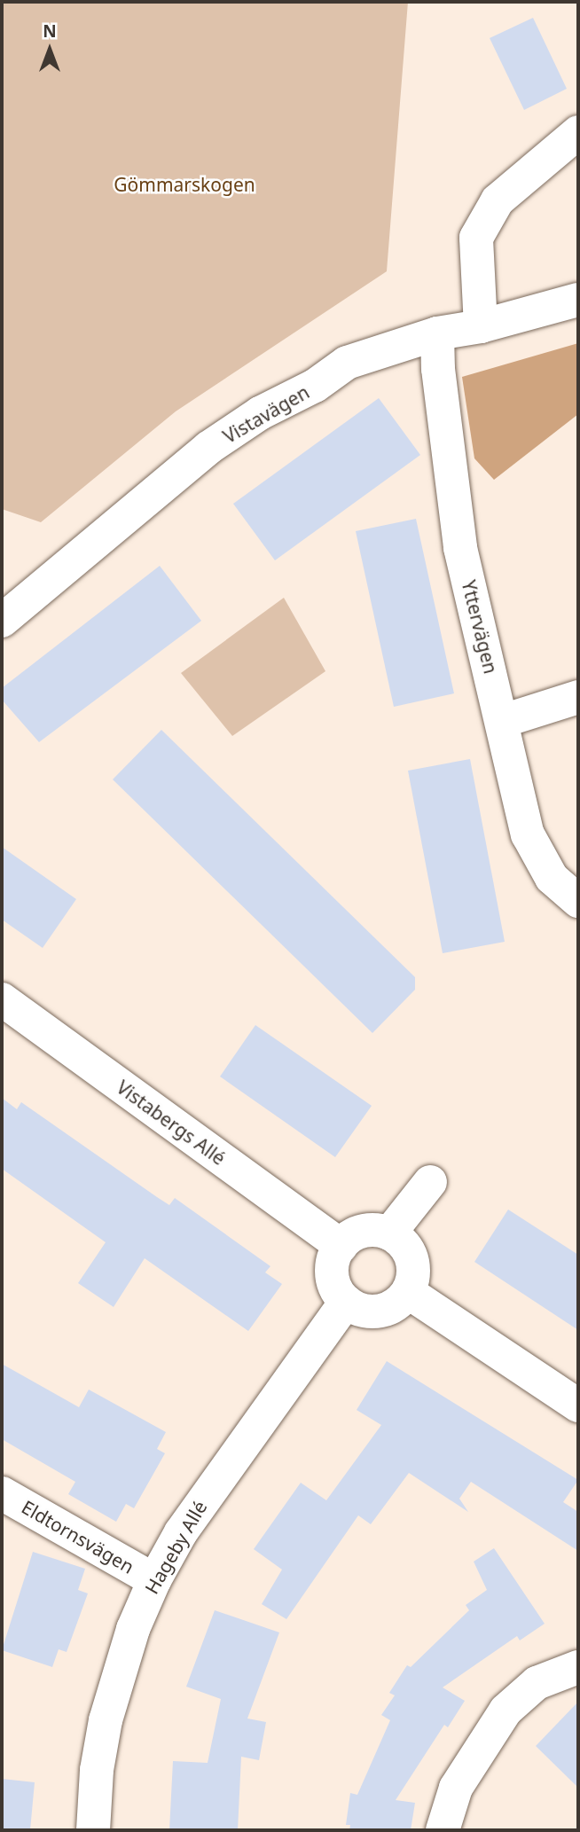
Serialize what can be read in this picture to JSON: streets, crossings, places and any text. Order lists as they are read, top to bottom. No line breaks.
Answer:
{"streets":{"street":["Vistavägen","Yttervägen","Vistabergs Allé","Eldtornsvägen","Hageby Allé"]},"crossings":[["Vistavägen","Yttervägen"],["Vistabergs Allé","Hageby Allé"],["Eldtornsvägen","Hageby Allé"]],"parks":["Gömmarskogen"],"north":"top"}
